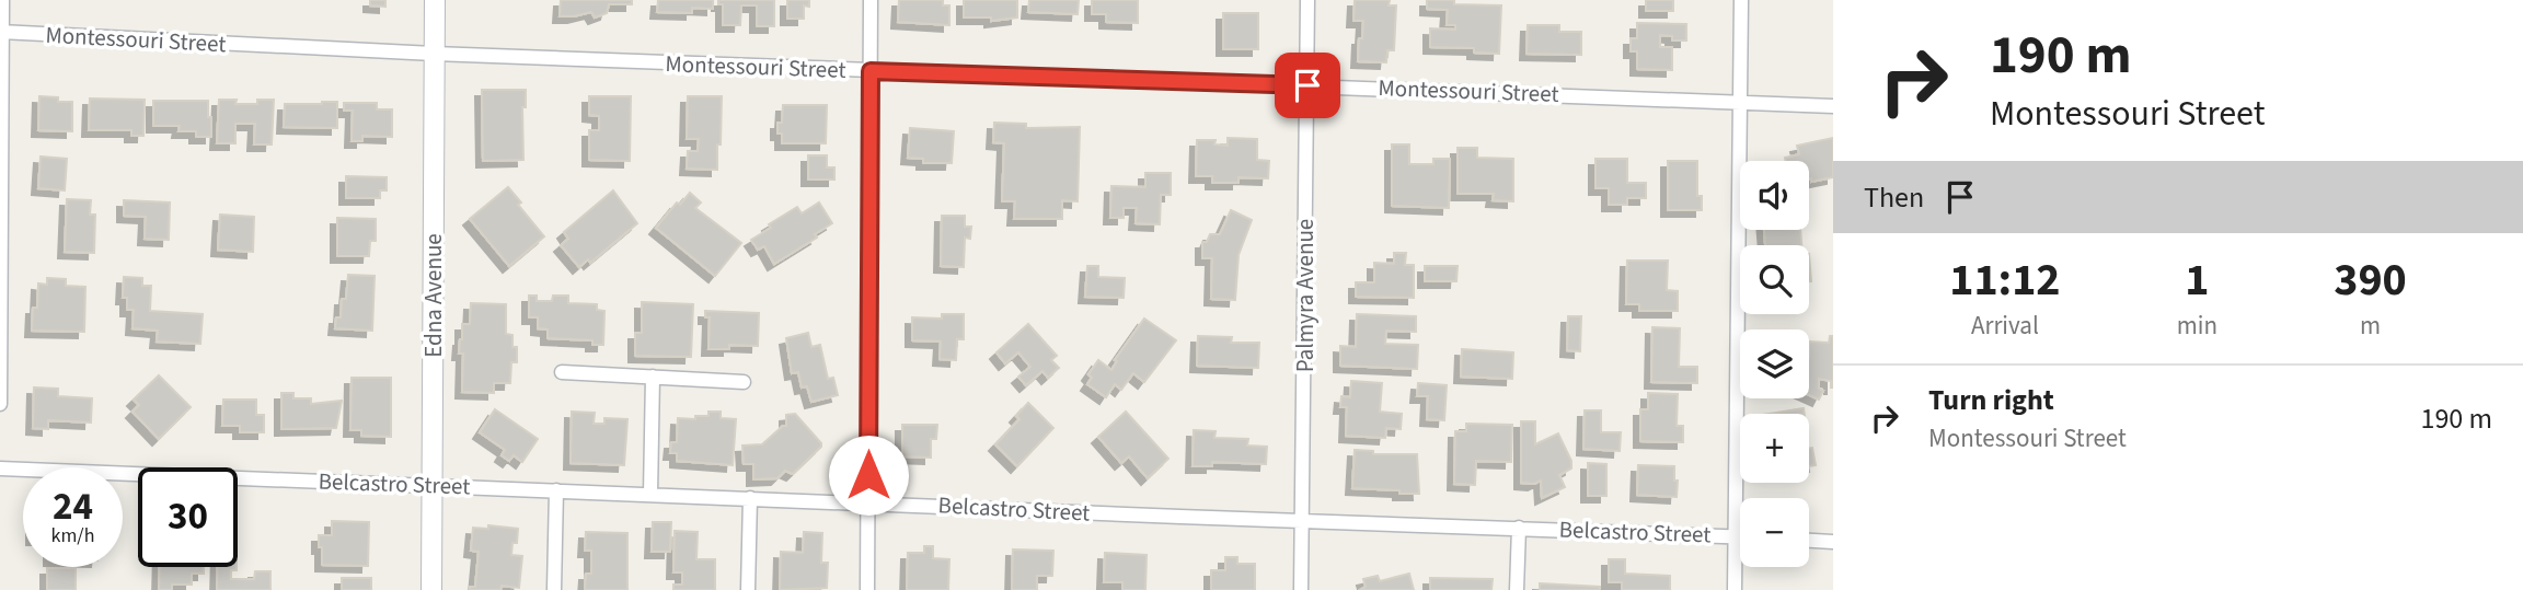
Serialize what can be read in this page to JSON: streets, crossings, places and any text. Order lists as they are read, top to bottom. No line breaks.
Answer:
{"streets":{"street":["Montessouri Street","Edna Avenue","Palmyra Avenue","Belcastro Street"]},"crossings":[["Montessouri Street","Edna Avenue"],["Montessouri Street","Palmyra Avenue"],["Edna Avenue","Belcastro Street"],["Palmyra Avenue","Belcastro Street"]],"page":{"turn":["190 m","Montessouri Street"],"map_buttons":["+","−"],"then":"Then","eta":["11:12","Arrival","1","min","390","m"],"list":[{"name":"Turn right","note":"Montessouri Street","value":"190 m"}],"speed":"24 km/h","limit":"30"}}
